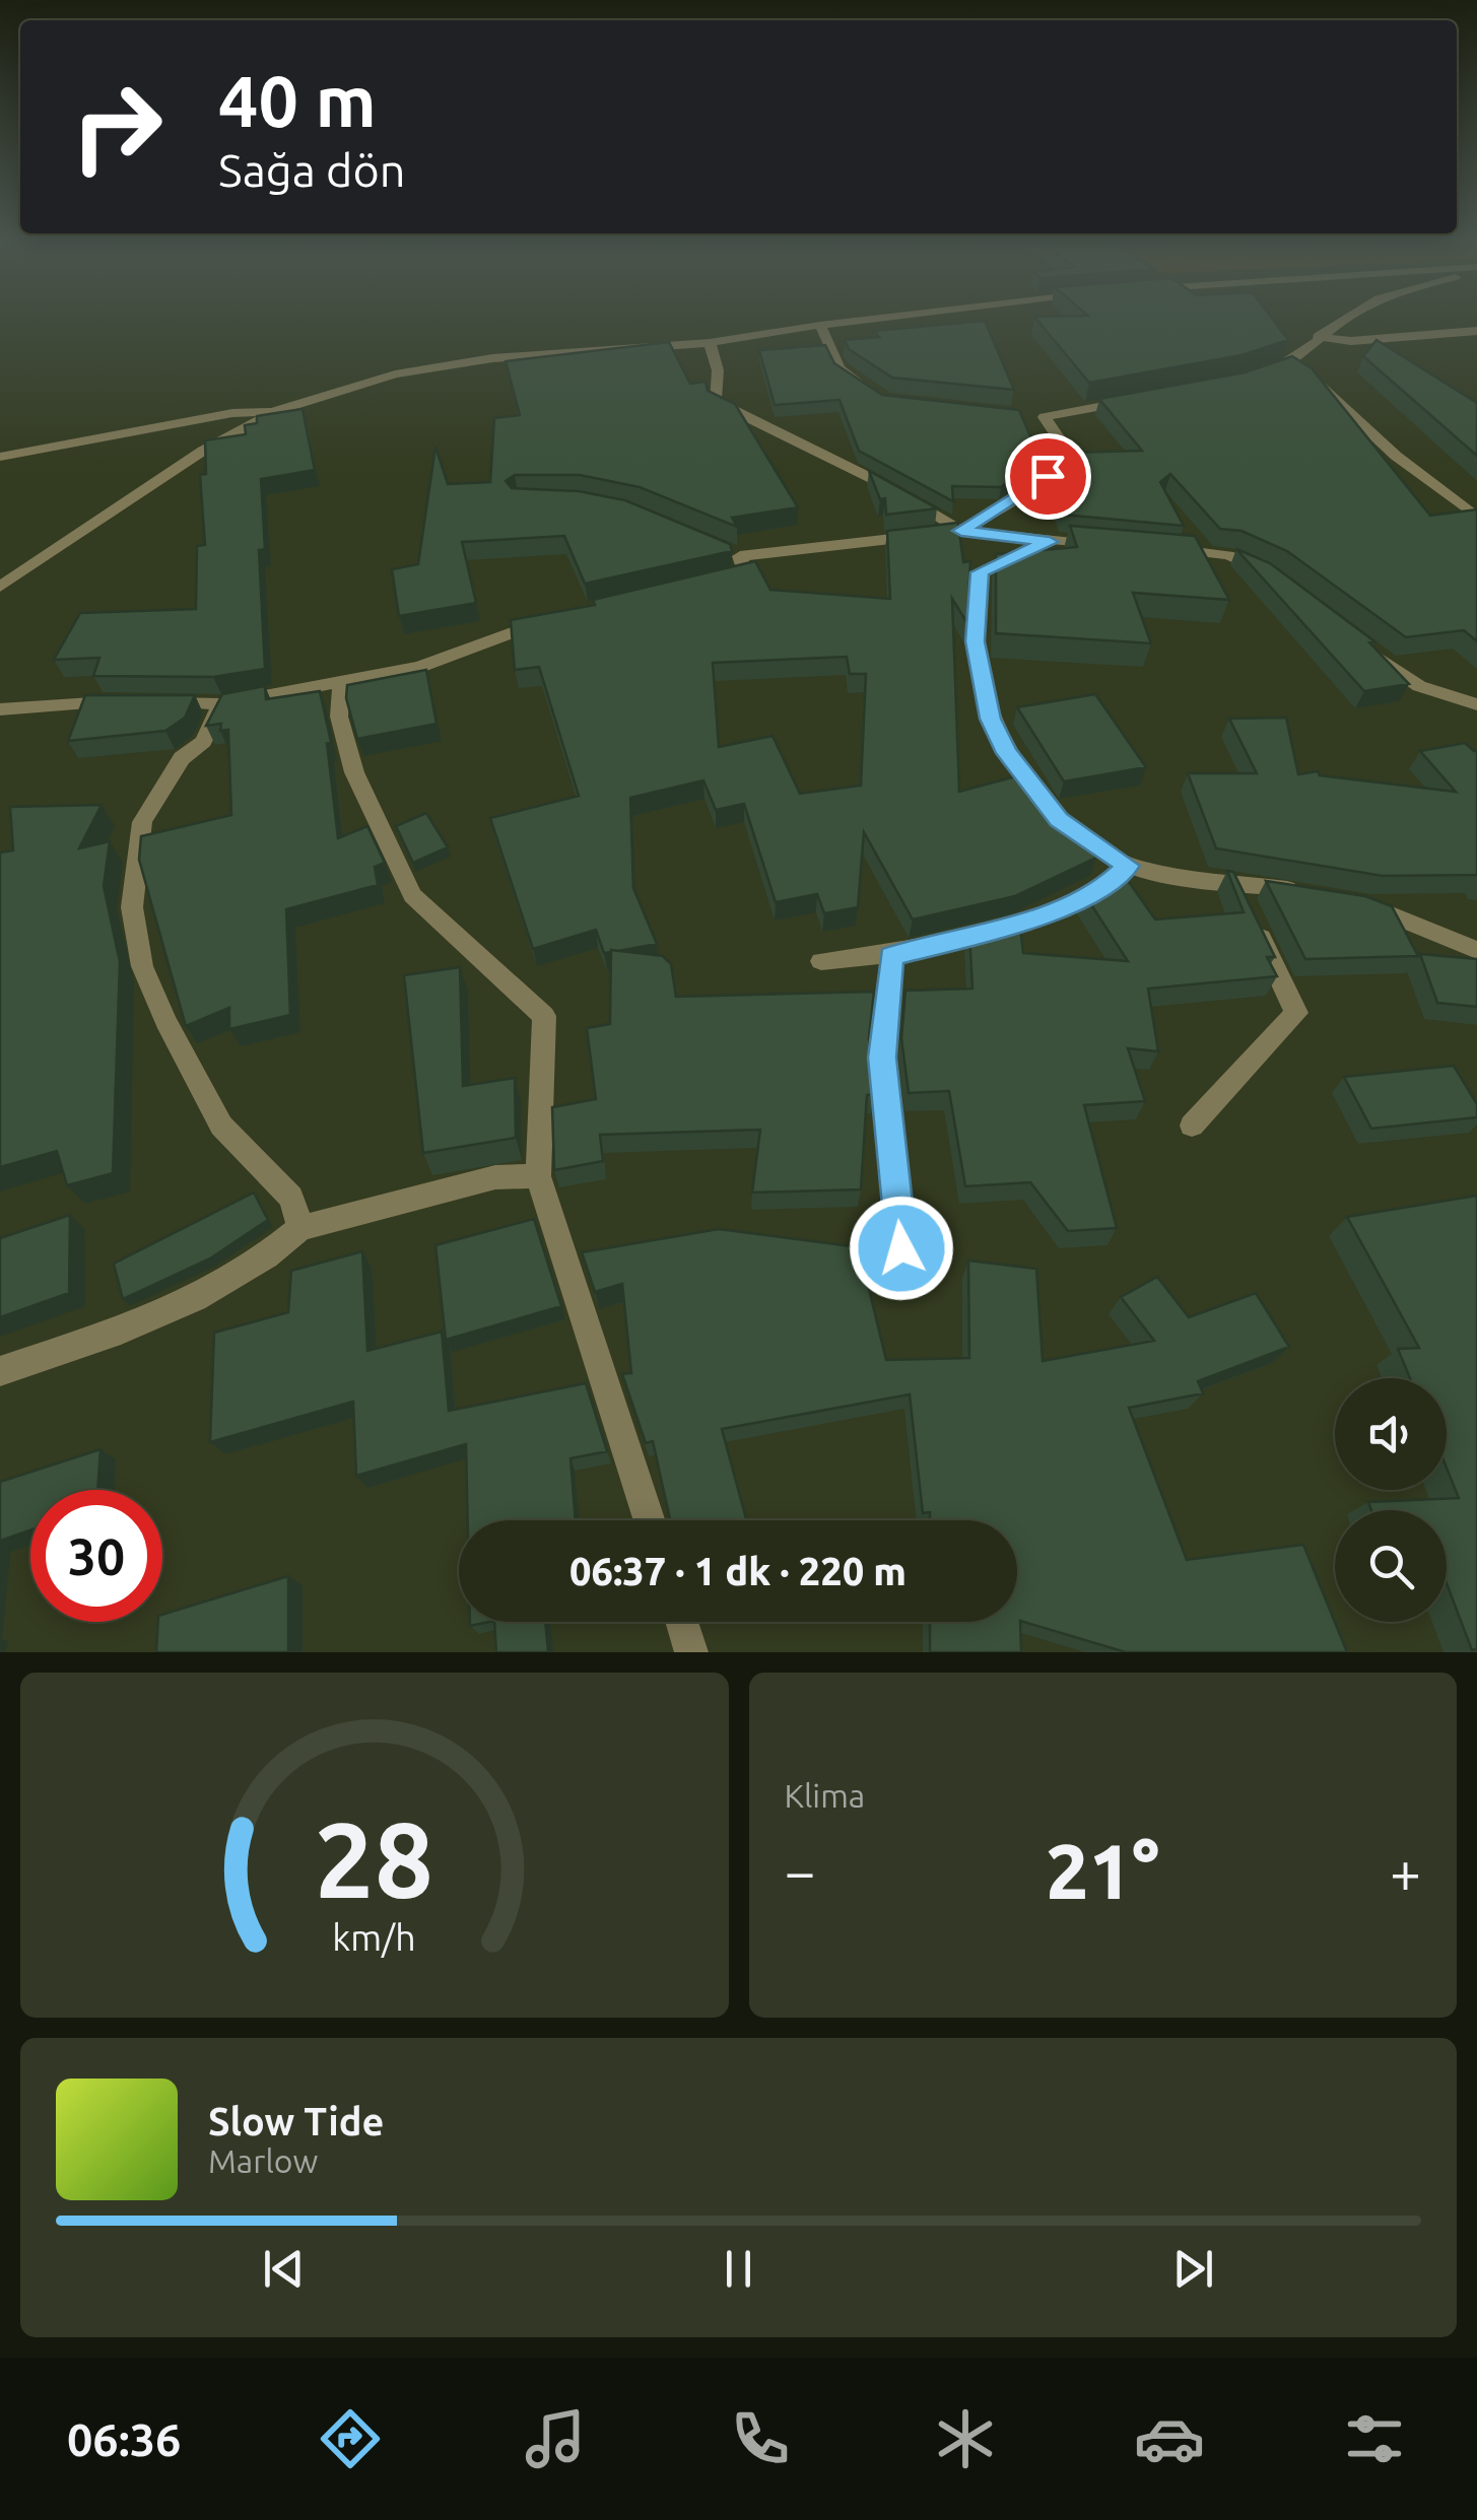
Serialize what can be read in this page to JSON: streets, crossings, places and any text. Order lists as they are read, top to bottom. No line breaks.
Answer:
{"page":{"turn":["40 m","Sağa dön"],"limit":"30","trip":"06:37 · 1 dk · 220 m","tile":"Klima","heat":["−","21°","+"],"song":["Slow Tide","Marlow"],"tabs":"06:36","gauge":["28","km/h"]}}
